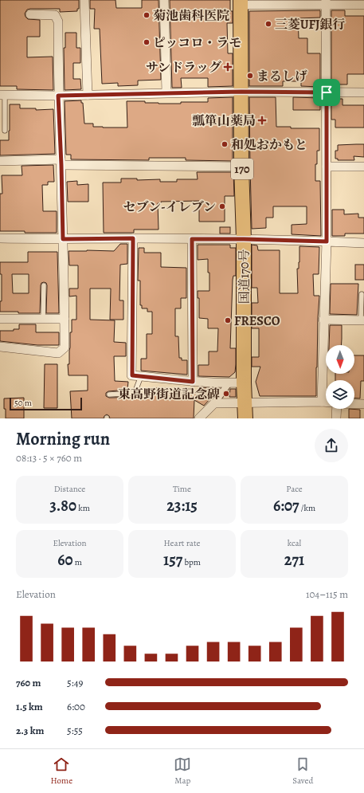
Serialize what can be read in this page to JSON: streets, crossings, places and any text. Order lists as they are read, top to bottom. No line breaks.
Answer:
{"streets":{"highway":["170","国道170号"]},"places":{"other":["菊池歯科医院","三菱UFJ銀行","ピッコロ・ラモ","まるしげ","和処おかもと","セブン-イレブン","FRESCO","東高野街道記念碑"],"health":["サンドラッグ","瓢箪山薬局"]},"scale_bar":"50 m","north":"bottom","page":{"scale":"50 m","heading":["Morning run","08:13 · 5 × 760 m"],"stats":[["Distance","3.80 km"],["Time","23:15"],["Pace","6:07 /km"],["Elevation","60 m"],["Heart rate","157 bpm"],["kcal","271"]],"chart":["Elevation","104–115 m"],"list":[{"name":"760 m","note":"5:49"},{"name":"1.5 km","note":"6:00"},{"name":"2.3 km","note":"5:55"}],"tabs":["Home","Map","Saved"]}}
